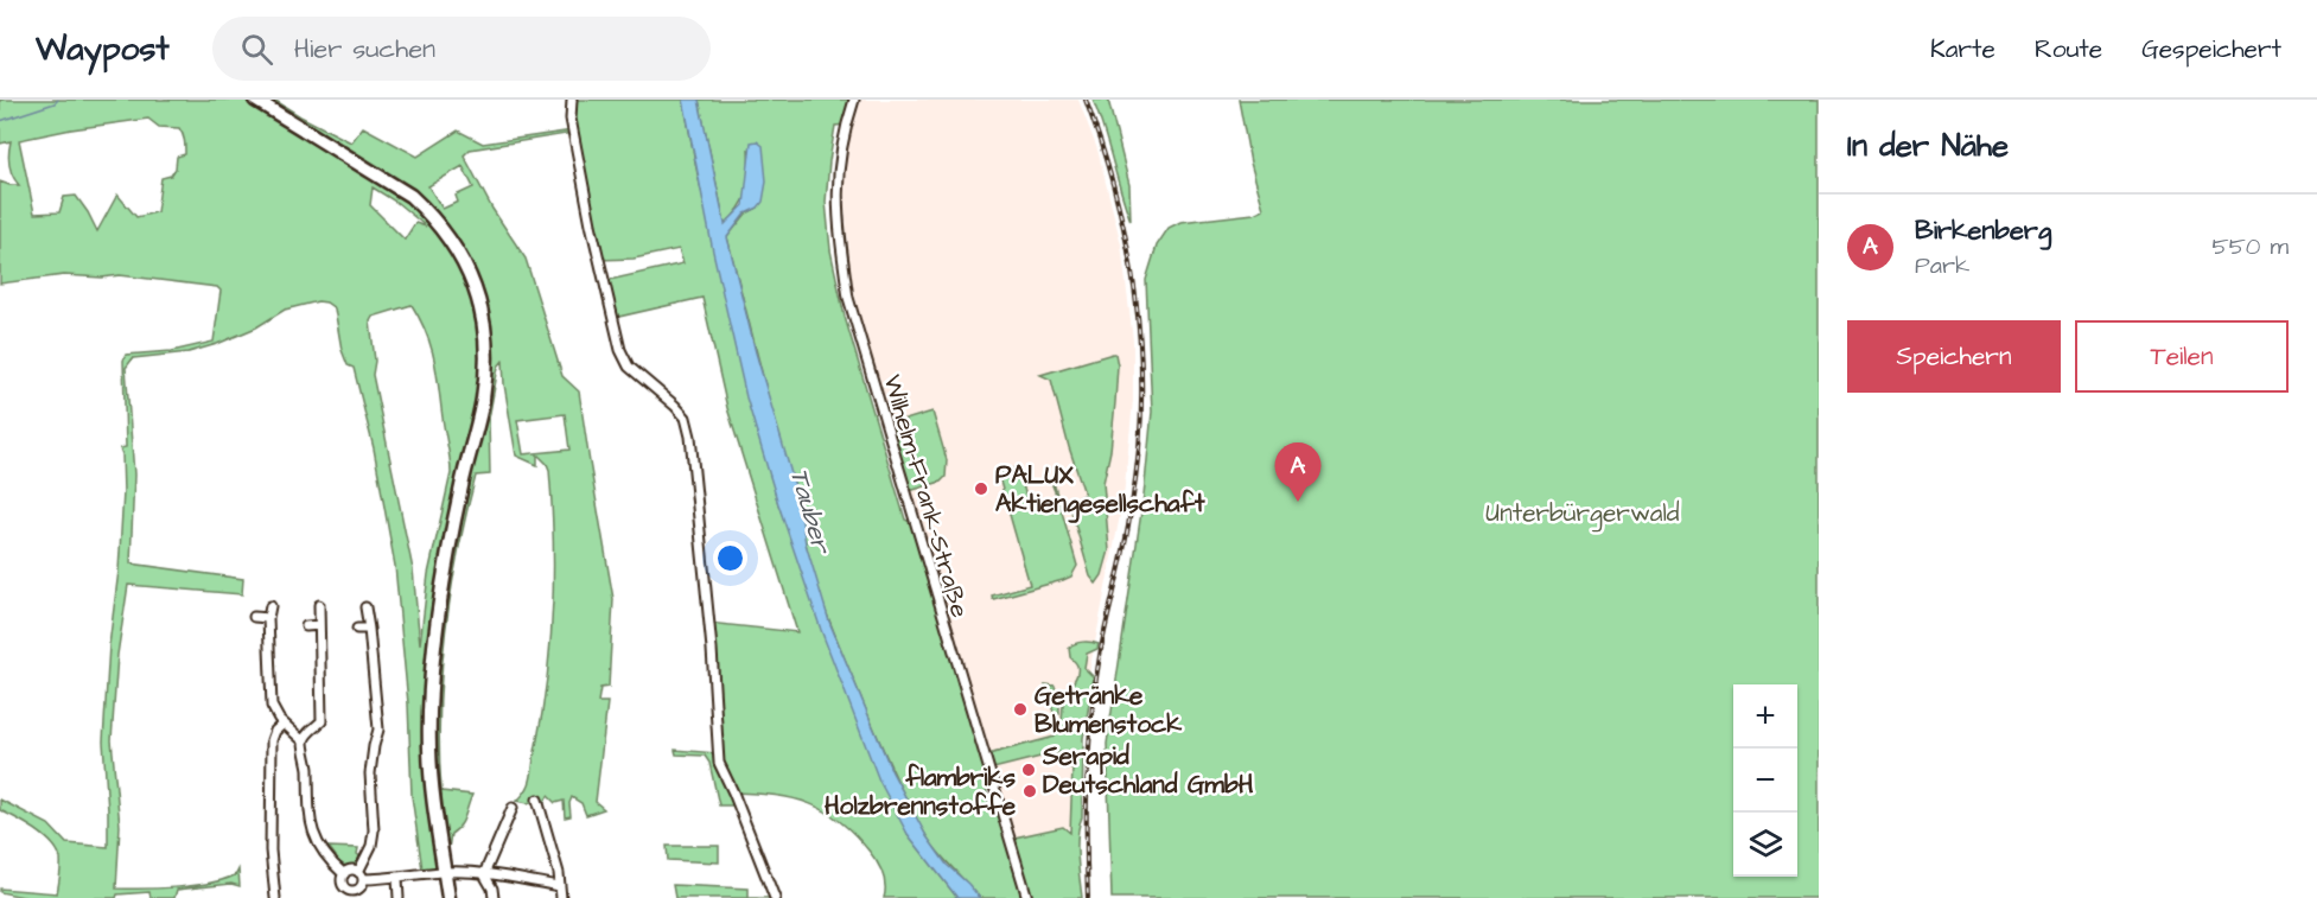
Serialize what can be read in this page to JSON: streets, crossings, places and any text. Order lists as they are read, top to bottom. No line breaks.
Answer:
{"streets":{"street":["Wilhelm-Frank-Straße"]},"water":["Tauber"],"parks":["Unterbürgerwald"],"places":["PALUX Aktiengesellschaft","Getränke Blumenstock","Serapid Deutschland GmbH","flambriks Holzbrennstoffe"],"page":{"header":"Waypost","search":"Hier suchen","nav":["Karte","Route","Gespeichert"],"heading":"In der Nähe","list":[{"mark":"A","name":"Birkenberg","note":"Park","value":"550 m"}],"buttons":["Speichern","Teilen"],"pins":"A","map_buttons":["+","−"]}}
